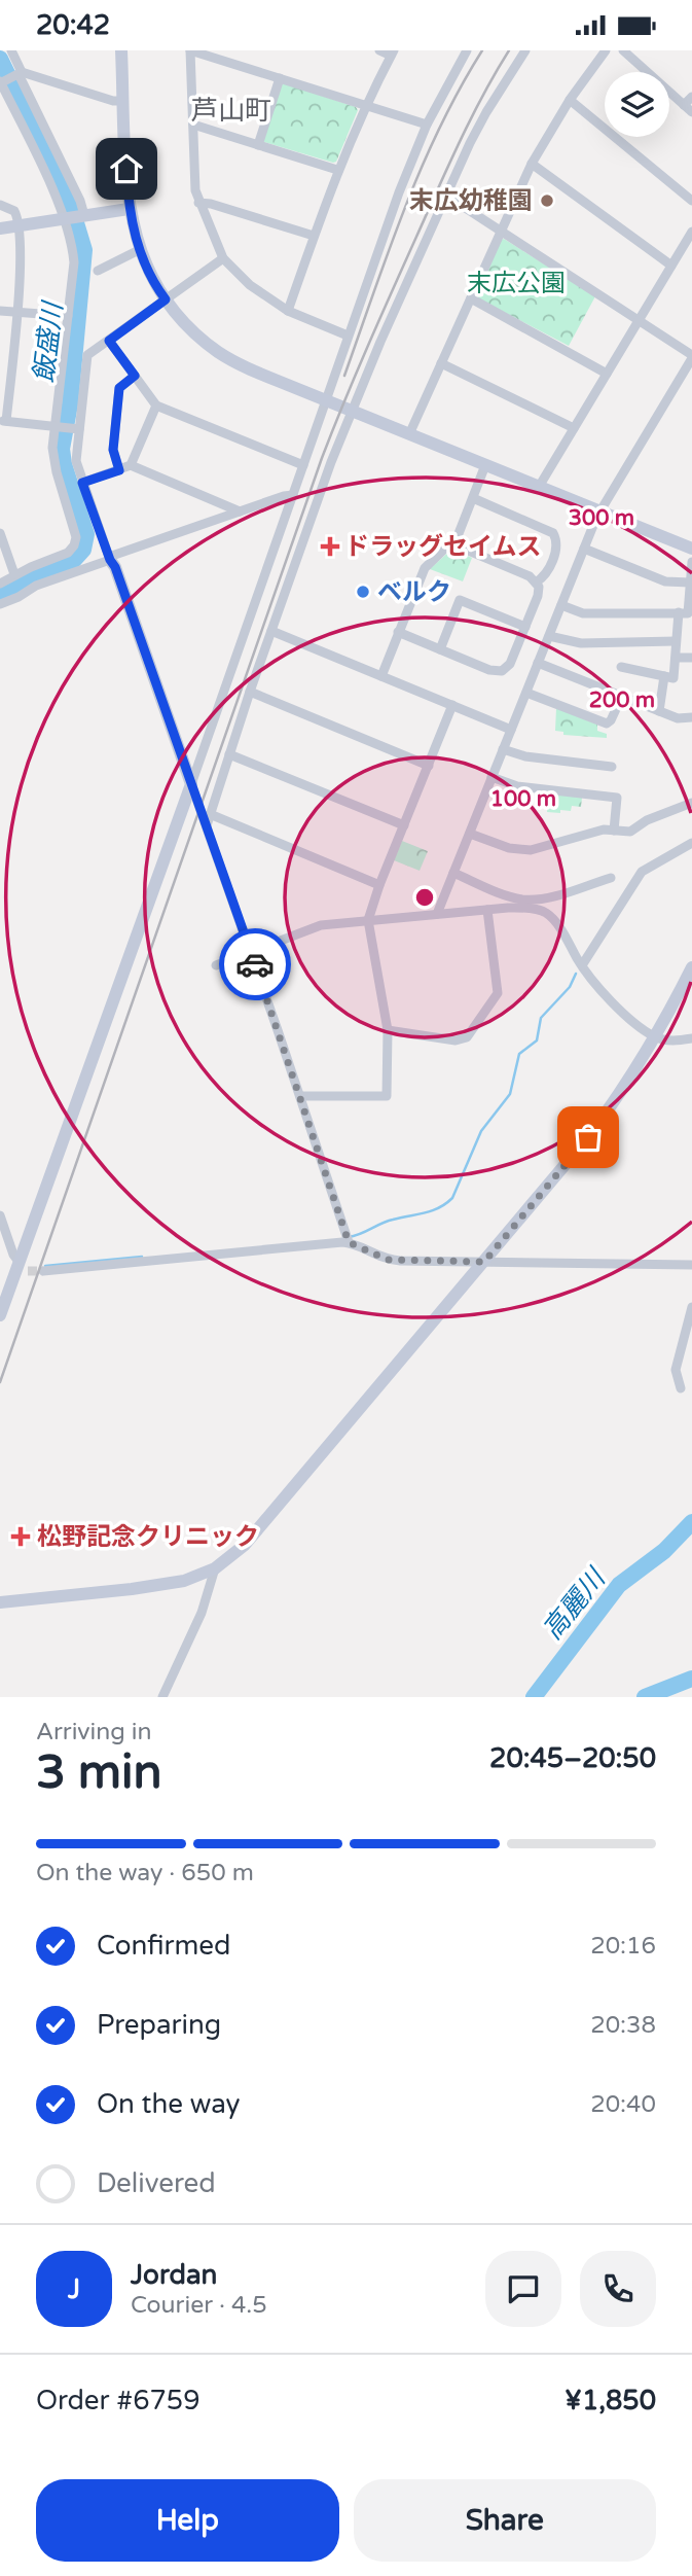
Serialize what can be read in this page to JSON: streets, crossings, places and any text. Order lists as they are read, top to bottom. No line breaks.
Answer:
{"districts":["芦山町"],"water":["飯盛川","高麗川"],"parks":["末広公園"],"places":{"other":["末広幼稚園","ベルク"],"health":["ドラッグセイムス","松野記念クリニック"]},"page":{"status":"20:42","heading":["3 min","Arriving in","20:45–20:50"],"panel":["Jordan","Courier · 4.5","Order #6759","¥1,850"],"bar":"On the way · 650 m","list":[["Confirmed","20:16"],["Preparing","20:38"],["On the way","20:40"],"Delivered"],"round":"J","buttons":["Help","Share"]},"rings":["300 m","200 m","100 m"]}
